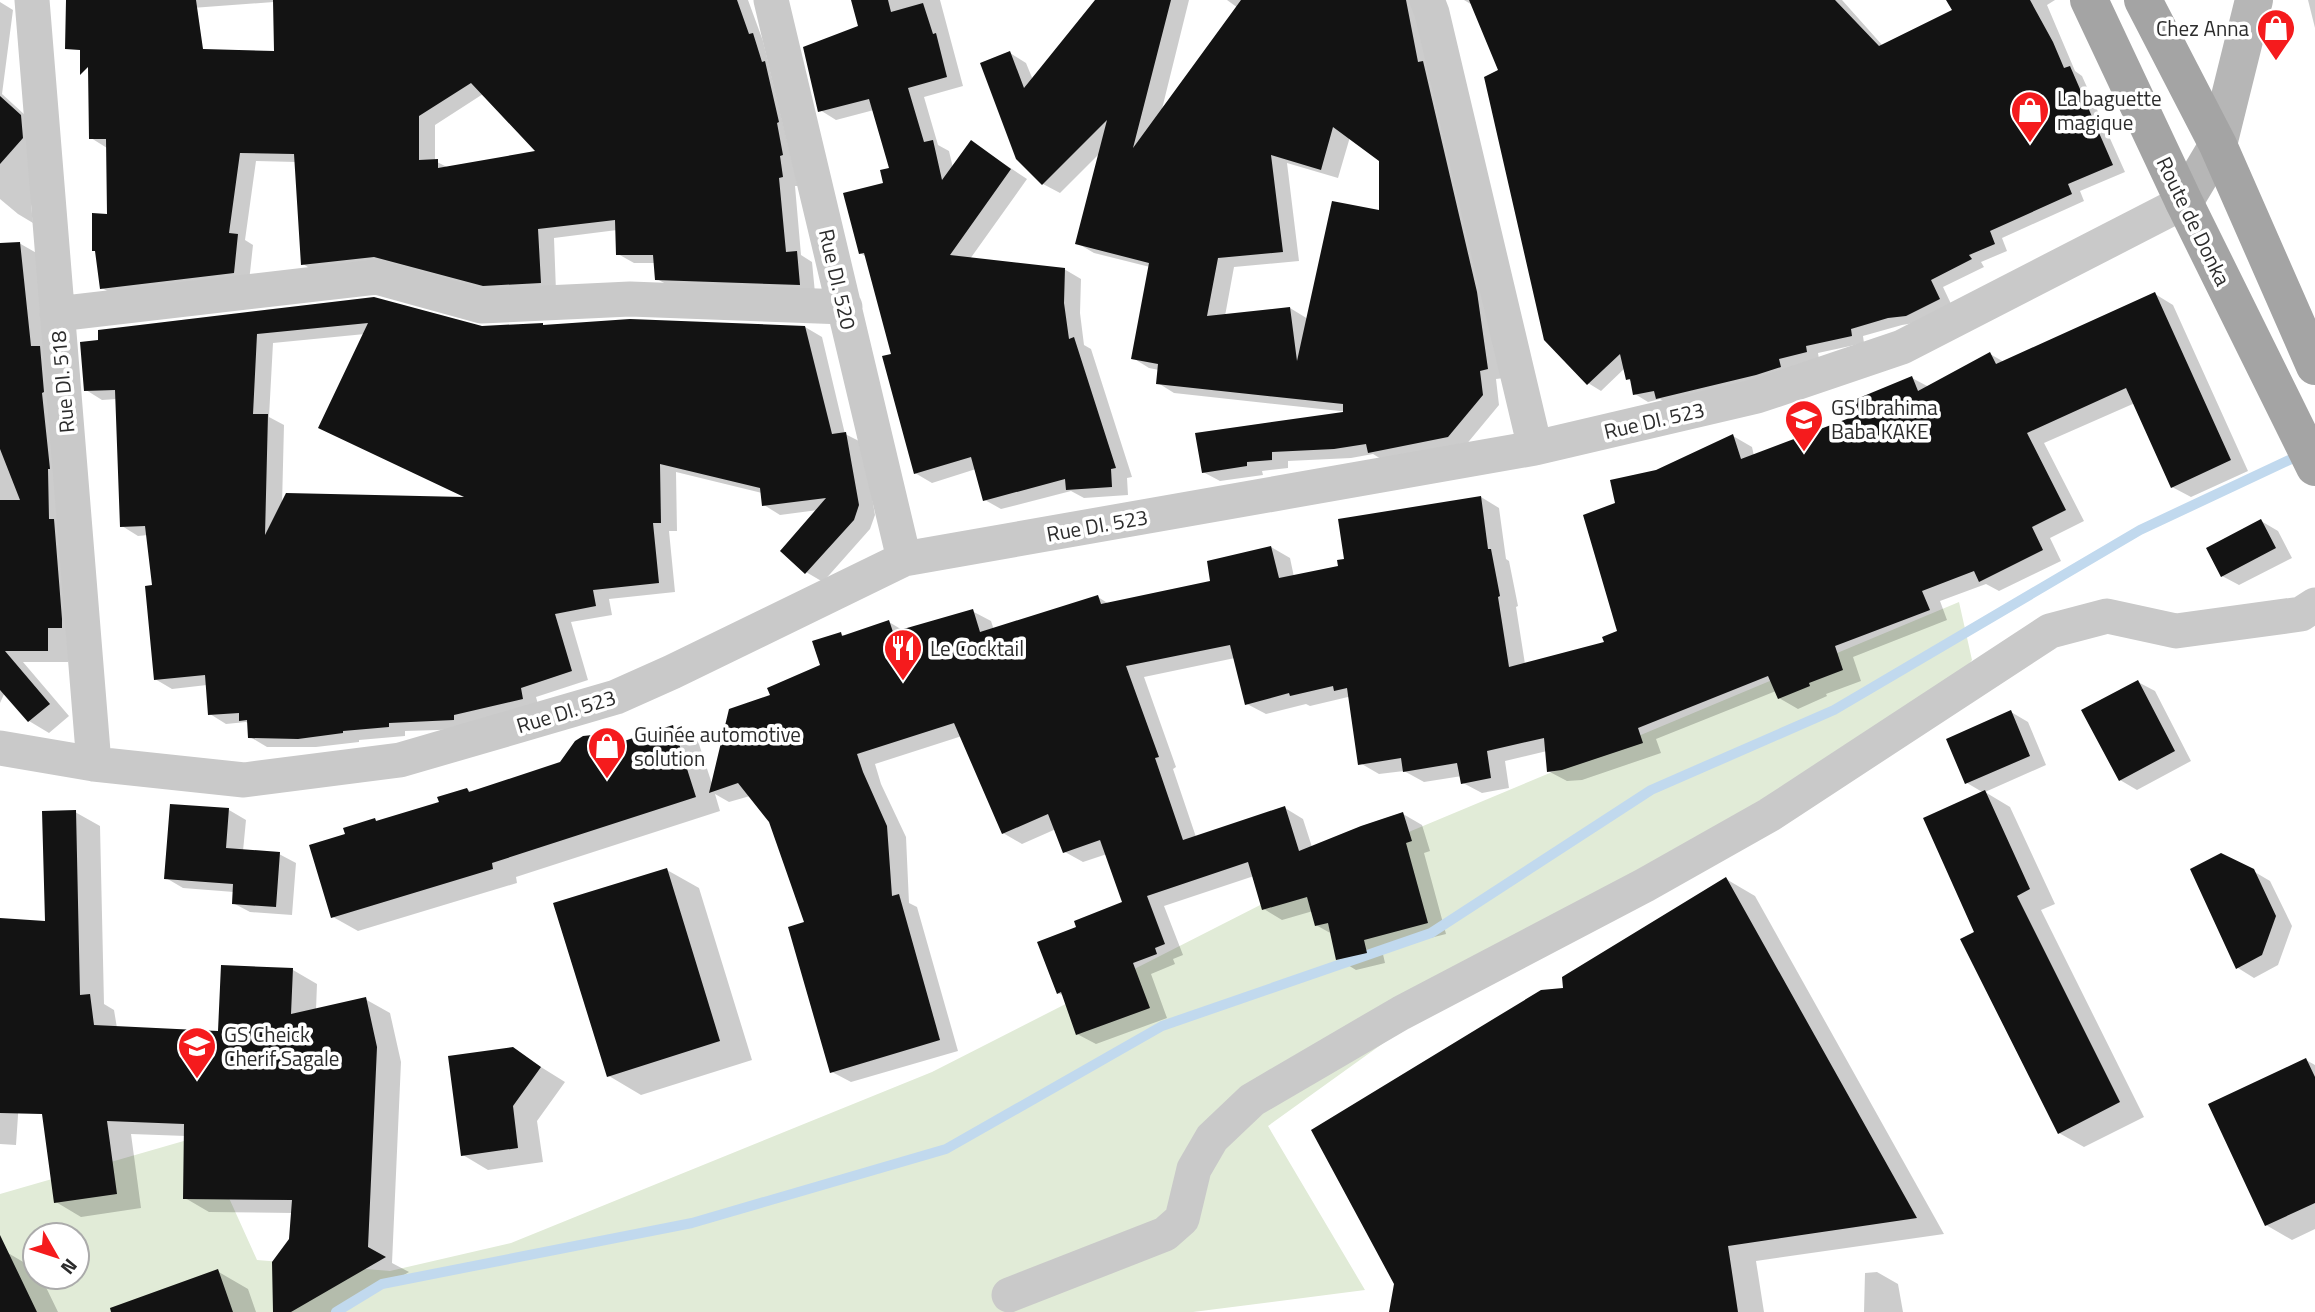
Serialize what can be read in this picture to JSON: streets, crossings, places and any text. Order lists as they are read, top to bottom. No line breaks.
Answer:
{"streets":{"main road":["Route de Donka"],"street":["Rue DI. 520","Rue DI. 518","Rue DI. 523"]},"crossings":[["Route de Donka","Rue DI. 523"],["Rue DI. 520","Rue DI. 523"],["Rue DI. 518","Rue DI. 523"]],"places":{"shop":["Chez Anna","La baguette magique","Guinée automotive solution"],"school or university":["GS Ibrahima Baba KAKE","GS Cheick Cherif Sagale"],"restaurant":["Le Cocktail"]},"north":"bottom right"}
